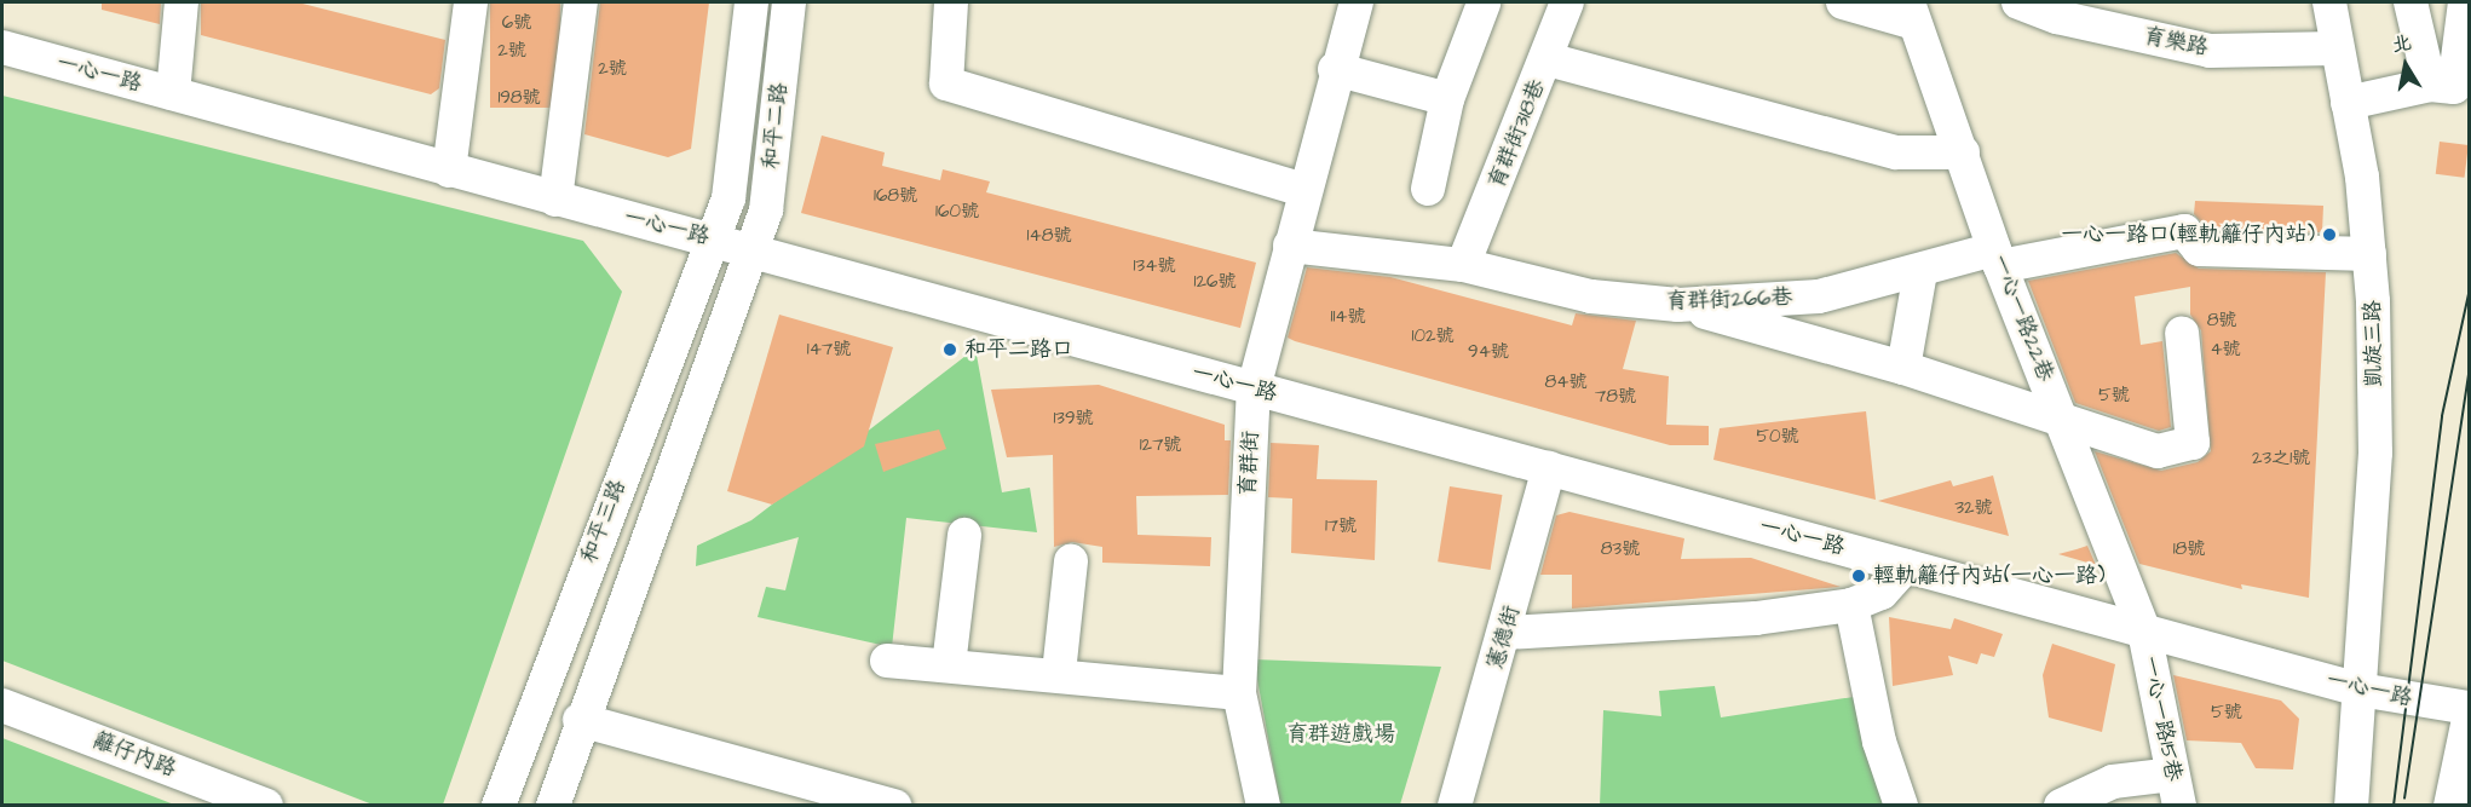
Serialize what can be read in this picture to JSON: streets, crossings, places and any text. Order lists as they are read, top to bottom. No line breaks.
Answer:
{"streets":{"street":["育樂路","一心一路","和平二路","育群街318巷","育群街266巷","一心一路22巷","凱旋三路","育群街","和平三路","憲德街","一心一路15巷","籬仔內路"]},"crossings":[["育樂路","凱旋三路"],["一心一路","和平二路"],["一心一路","一心一路22巷"],["一心一路","凱旋三路"],["一心一路","育群街"],["一心一路","和平三路"],["一心一路","憲德街"],["一心一路","一心一路15巷"],["和平二路","和平三路"],["育群街318巷","育群街266巷"],["育群街266巷","一心一路22巷"],["育群街266巷","凱旋三路"],["育群街266巷","育群街"],["一心一路22巷","一心一路15巷"]],"parks":["育群遊戲場"],"places":["一心一路口(輕軌籬仔內站)","和平二路口","輕軌籬仔內站(一心一路)"],"house_numbers":["6號","2號","2號","198號","168號","160號","148號","134號","126號","114號","8號","102號","147號","4號","94號","84號","5號","78號","139號","50號","127號","23之1號","32號","17號","83號","18號","5號"],"north":"top"}
